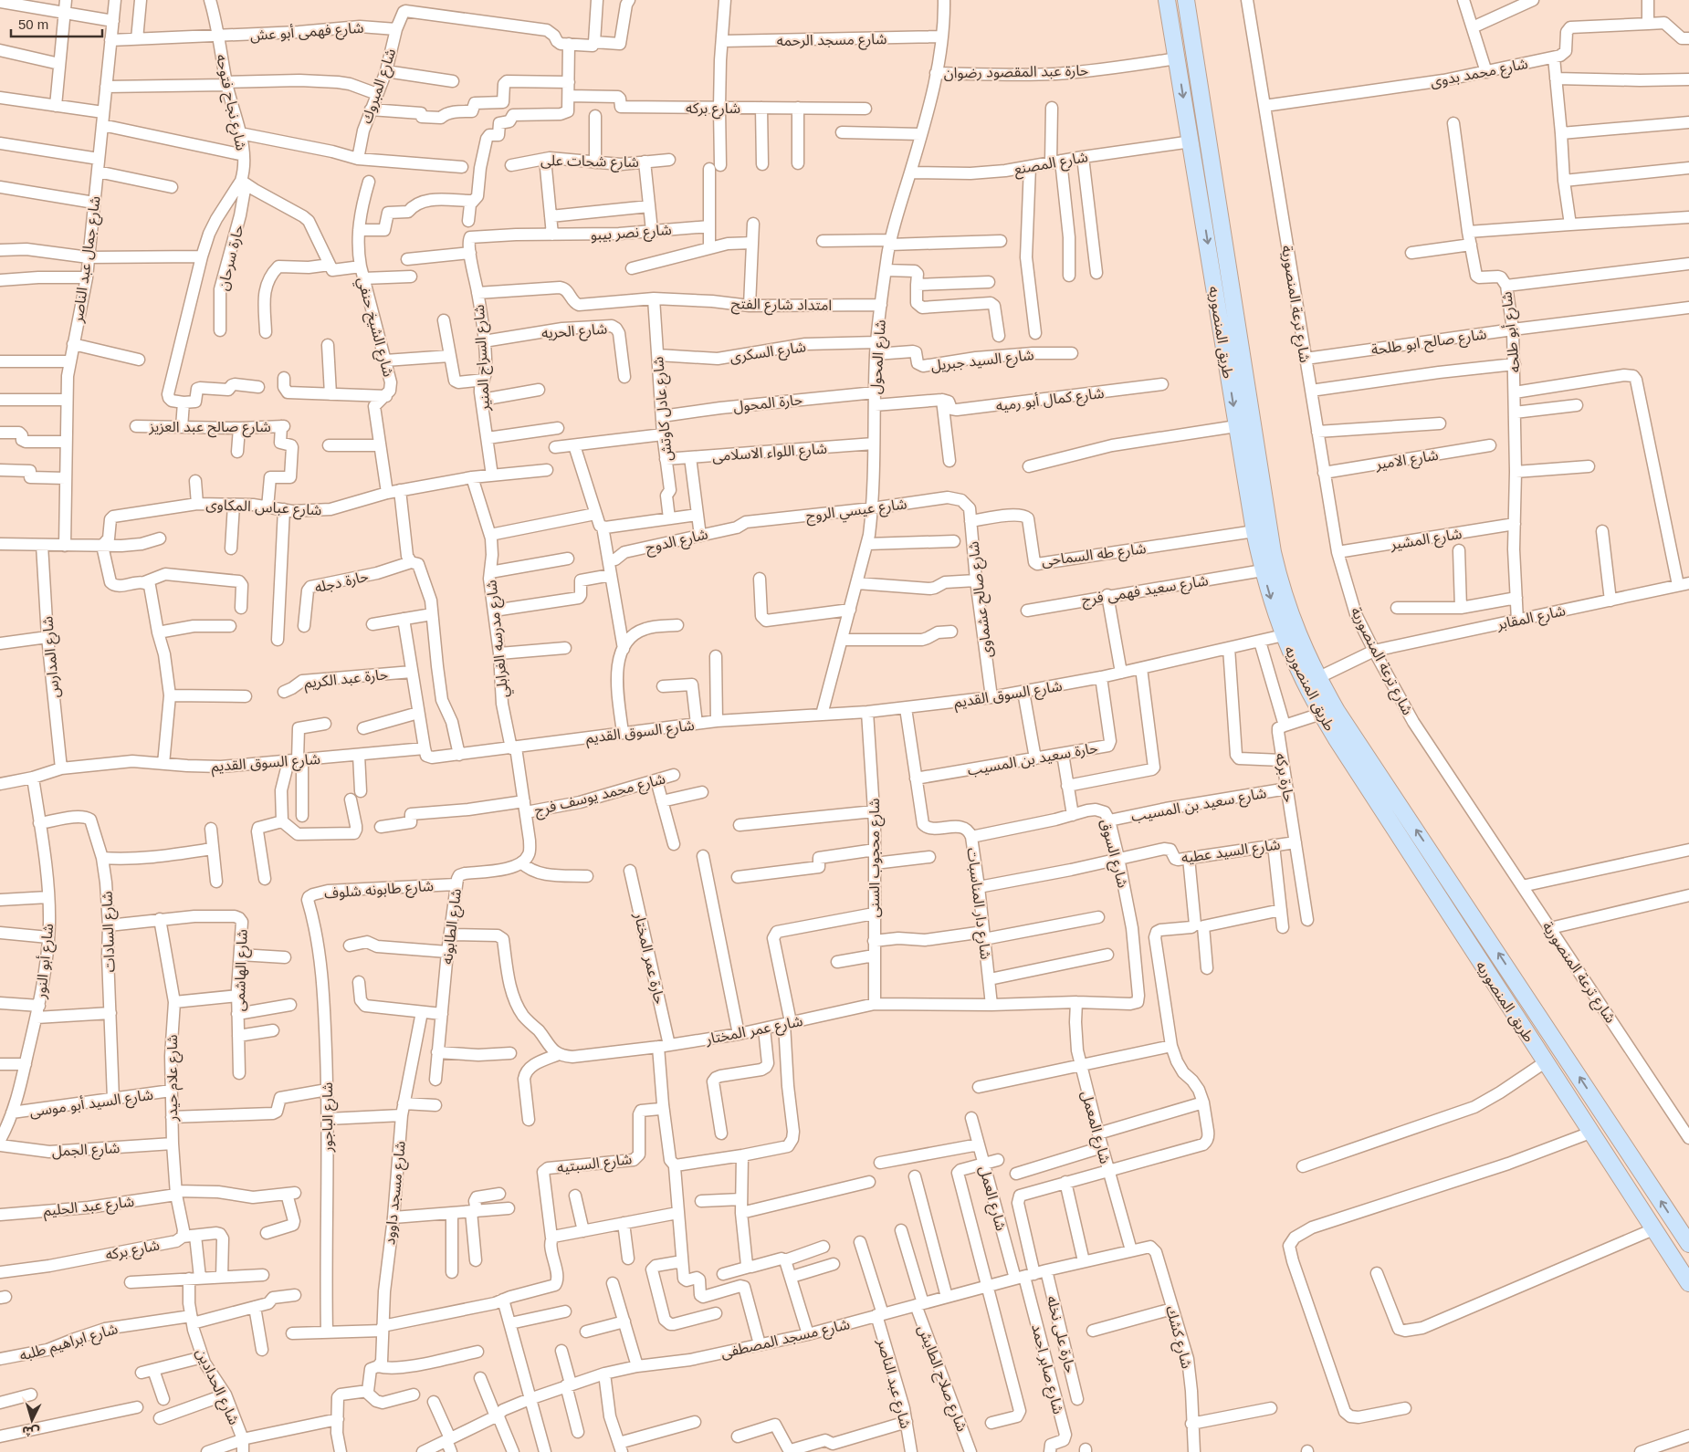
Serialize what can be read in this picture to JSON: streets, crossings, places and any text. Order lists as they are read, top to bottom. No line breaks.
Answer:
{"streets":{"main road":["طريق المنصوريه"],"street":["شارع فهمى أبو عش","شارع مسجد الرحمه","حارة عبد المقصود رضوان","شارع محمد بدوى","شارع المبروك","شارع نجاح فتوحه","شارع بركه","شارع شحات على","شارع المصنع","شارع نصر بيبو","حارة سرحان","شارع جمال عبد الناصر","امتداد شارع الفتح","شارع ترعة المنصورية","شارع الشيخ حنفي","شارع الحريه","شارع أبو طلحه","شارع صالح ابو طلحة","شارع السكرى","شارع المحول","شارع السراج المنير","شارع السيد جبريل","شارع كمال أبو رميه","حارة المحول","شارع عادل كاوتش","شارع صالح عبد العزيز","شارع اللواء الاسلامى","شارع الامير","شارع عباس المكاوى","شارع عيسي الروح","شارع المشير","شارع الدوح","شارع طه السماحى","حارة دجله","شارع سعيد فهمى فرج","شارع صالح عشماوى","شارع المقابر","شارع مدرسه الغرابلي","شارع المدارس","حارة عبد الكريم","شارع السوق القديم","حارة سعيد بن المسيب","حارة بركه","شارع محمد يوسف فرج","شارع سعيد بن المسيب","شارع السيد عطيه","شارع السوق","شارع محجوب السنى","شارع طابونه شلوف","شارع دار المناسبات","شارع الطابونه","شارع السادات","حارة عمر المختار","شارع أبو النور","شارع الهاشمى","شارع عمر المختار","شارع علام حيدر","شارع السيد أبو موسى","شارع الباجور","شارع المعمل","شارع الجمل","شارع السبتيه","شارع مسجد داوود","شارع العمل","شارع عبد الحليم","حارة على نخله","شارع كشك","شارع مسجد المصطفى","شارع ابراهيم طلبه","شارع صابر احمد","شارع صلاح الطايش","شارع عبد الناصر","شارع الحدادين"]},"crossings":[["شارع فهمى أبو عش","شارع المبروك"],["شارع فهمى أبو عش","شارع نجاح فتوحه"],["شارع فهمى أبو عش","شارع جمال عبد الناصر"],["شارع مسجد الرحمه","شارع المحول"],["حارة عبد المقصود رضوان","طريق المنصوريه"],["حارة عبد المقصود رضوان","شارع المحول"],["شارع محمد بدوى","شارع ترعة المنصورية"],["شارع نجاح فتوحه","حارة سرحان"],["شارع بركه","شارع علام حيدر"],["شارع بركه","شارع الحدادين"],["شارع المصنع","طريق المنصوريه"],["شارع المصنع","شارع المحول"],["شارع نصر بيبو","شارع السراج المنير"],["امتداد شارع الفتح","شارع المحول"],["امتداد شارع الفتح","شارع السراج المنير"],["امتداد شارع الفتح","شارع عادل كاوتش"],["شارع ترعة المنصورية","شارع صالح ابو طلحة"],["شارع ترعة المنصورية","شارع الامير"],["شارع ترعة المنصورية","شارع المشير"],["شارع ترعة المنصورية","شارع المقابر"],["شارع الشيخ حنفي","شارع عباس المكاوى"],["شارع الحريه","شارع السراج المنير"],["طريق المنصوريه","شارع طه السماحى"],["طريق المنصوريه","شارع سعيد فهمى فرج"],["طريق المنصوريه","شارع المقابر"],["طريق المنصوريه","شارع السوق القديم"],["شارع أبو طلحه","شارع صالح ابو طلحة"],["شارع أبو طلحه","شارع المشير"],["شارع أبو طلحه","شارع المقابر"],["شارع السكرى","شارع المحول"],["شارع السكرى","شارع عادل كاوتش"],["شارع المحول","شارع السيد جبريل"],["شارع المحول","حارة المحول"],["شارع المحول","شارع اللواء الاسلامى"],["شارع المحول","شارع عيسي الروح"],["شارع المحول","شارع السوق القديم"],["شارع السراج المنير","شارع عباس المكاوى"],["حارة المحول","شارع عادل كاوتش"],["شارع عادل كاوتش","شارع اللواء الاسلامى"],["شارع صالح عبد العزيز","شارع عباس المكاوى"],["شارع عباس المكاوى","شارع مدرسه الغرابلي"],["شارع عيسي الروح","شارع الدوح"],["شارع عيسي الروح","شارع صالح عشماوى"],["شارع طه السماحى","شارع صالح عشماوى"],["شارع صالح عشماوى","شارع السوق القديم"],["شارع مدرسه الغرابلي","شارع السوق القديم"],["شارع المدارس","شارع السوق القديم"],["شارع السوق القديم","حارة سعيد بن المسيب"],["شارع السوق القديم","شارع محجوب السنى"],["شارع السوق القديم","شارع دار المناسبات"],["شارع السوق القديم","شارع أبو النور"],["حارة سعيد بن المسيب","شارع دار المناسبات"],["حارة بركه","شارع سعيد بن المسيب"],["حارة بركه","شارع السيد عطيه"],["شارع سعيد بن المسيب","شارع السوق"],["شارع السيد عطيه","شارع السوق"],["شارع السوق","شارع دار المناسبات"],["شارع السوق","شارع عمر المختار"],["شارع محجوب السنى","شارع عمر المختار"],["شارع طابونه شلوف","شارع الطابونه"],["شارع طابونه شلوف","شارع الباجور"],["شارع دار المناسبات","شارع عمر المختار"],["شارع السادات","شارع أبو النور"],["شارع السادات","شارع الهاشمى"],["شارع السادات","شارع السيد أبو موسى"],["حارة عمر المختار","شارع عمر المختار"],["شارع أبو النور","شارع السيد أبو موسى"],["شارع الهاشمى","شارع علام حيدر"],["شارع عمر المختار","شارع المعمل"],["شارع علام حيدر","شارع السيد أبو موسى"],["شارع علام حيدر","شارع الجمل"],["شارع علام حيدر","شارع عبد الحليم"],["شارع المعمل","شارع مسجد المصطفى"],["شارع العمل","شارع مسجد المصطفى"],["شارع العمل","شارع صابر احمد"],["حارة على نخله","شارع مسجد المصطفى"],["شارع كشك","شارع مسجد المصطفى"],["شارع مسجد المصطفى","شارع صابر احمد"],["شارع مسجد المصطفى","شارع صلاح الطايش"],["شارع مسجد المصطفى","شارع عبد الناصر"],["شارع ابراهيم طلبه","شارع الحدادين"]],"scale_bar":"50 m","north":"bottom"}
